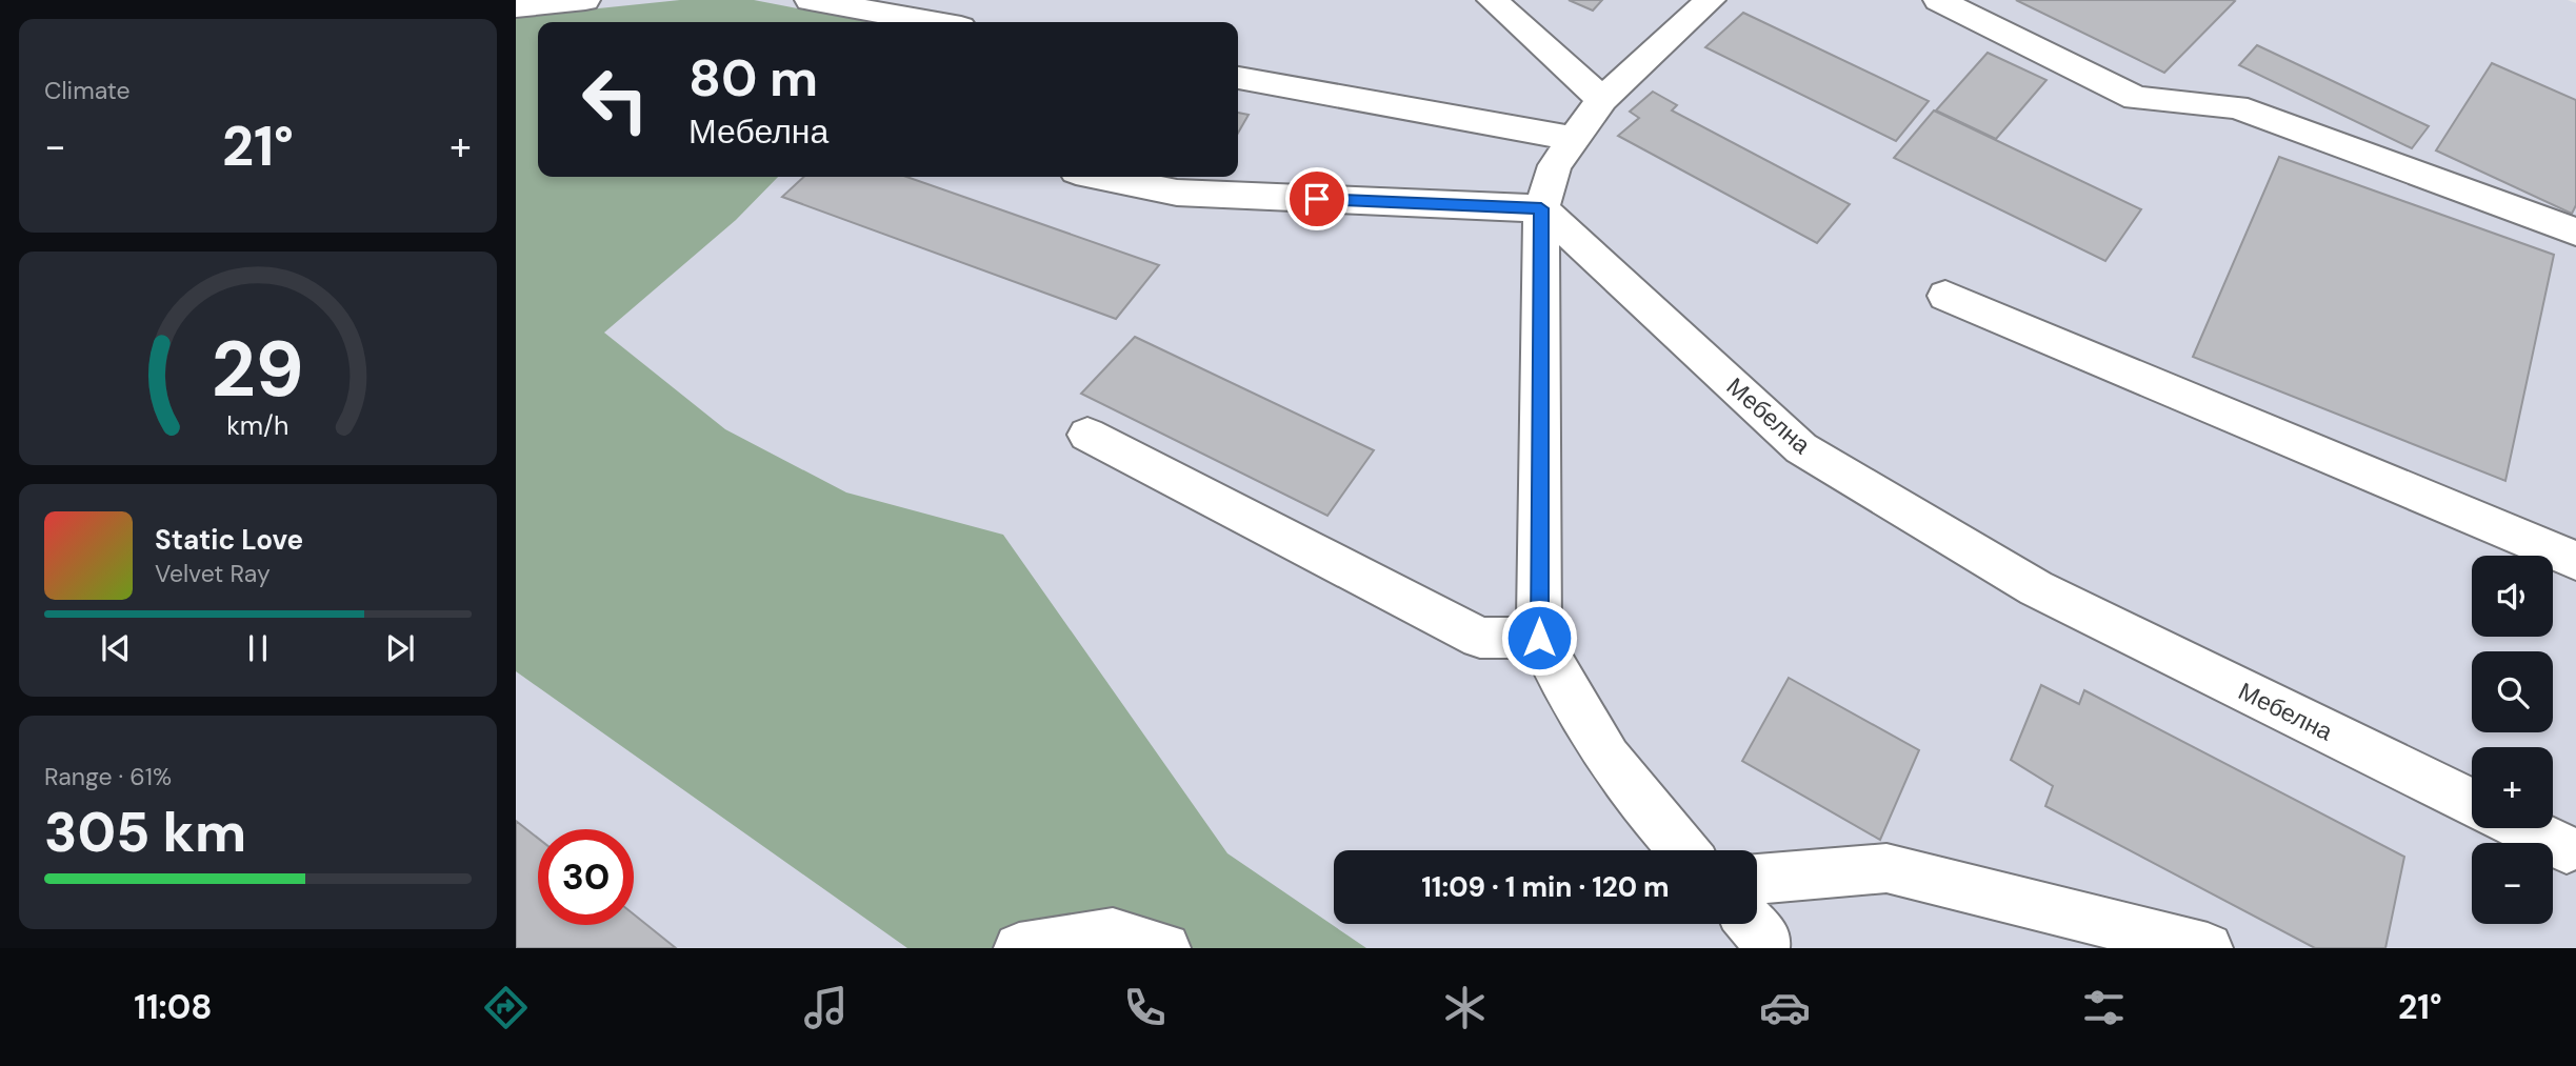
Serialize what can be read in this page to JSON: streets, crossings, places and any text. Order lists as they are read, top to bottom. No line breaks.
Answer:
{"streets":{"street":["Мебелна"]},"page":{"tile":["Climate",["Range · 61%","305 km"]],"turn":["80 m","Мебелна"],"heat":["−","21°","+"],"song":["Static Love","Velvet Ray"],"map_buttons":["+","−"],"limit":"30","trip":"11:09 · 1 min · 120 m","tabs":["11:08","21°"],"gauge":["29","km/h"]}}
